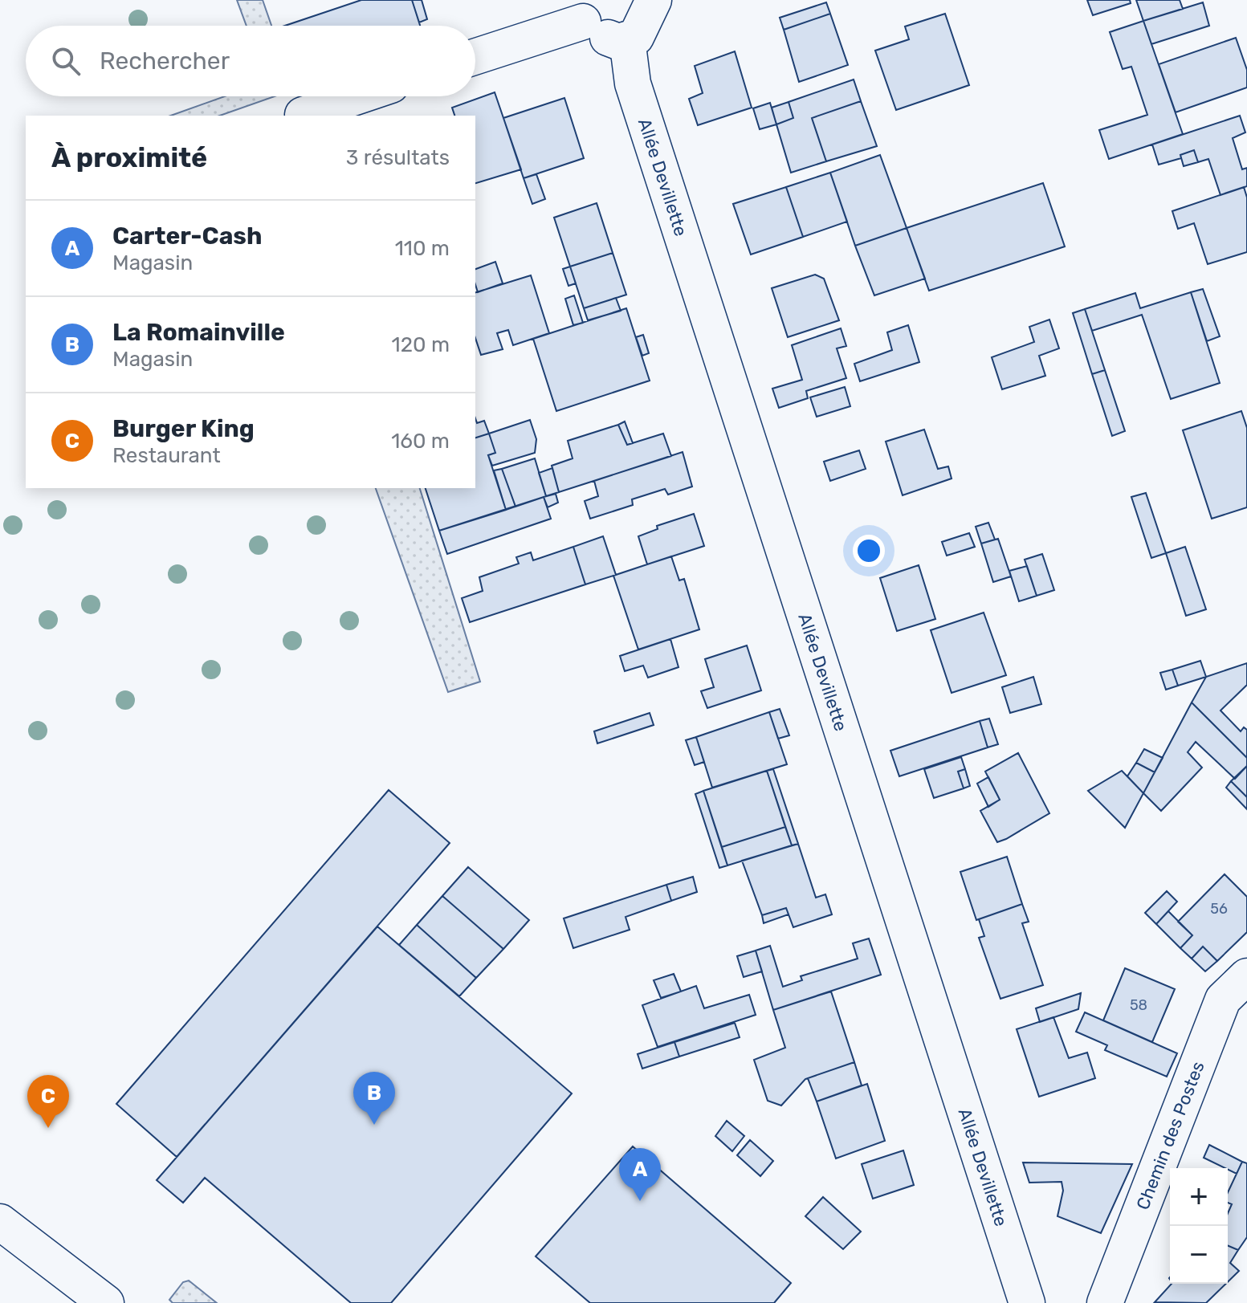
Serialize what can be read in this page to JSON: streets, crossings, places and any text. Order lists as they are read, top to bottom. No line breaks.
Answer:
{"streets":{"street":["Allée Devillette","Chemin des Postes"]},"house_numbers":["56","58"],"page":{"search":"Rechercher","heading":["À proximité","3 résultats"],"list":[{"mark":"A","name":"Carter-Cash","note":"Magasin","value":"110 m"},{"mark":"B","name":"La Romainville","note":"Magasin","value":"120 m"},{"mark":"C","name":"Burger King","note":"Restaurant","value":"160 m"}],"pins":["B","C","A"],"map_buttons":["+","−"]}}
